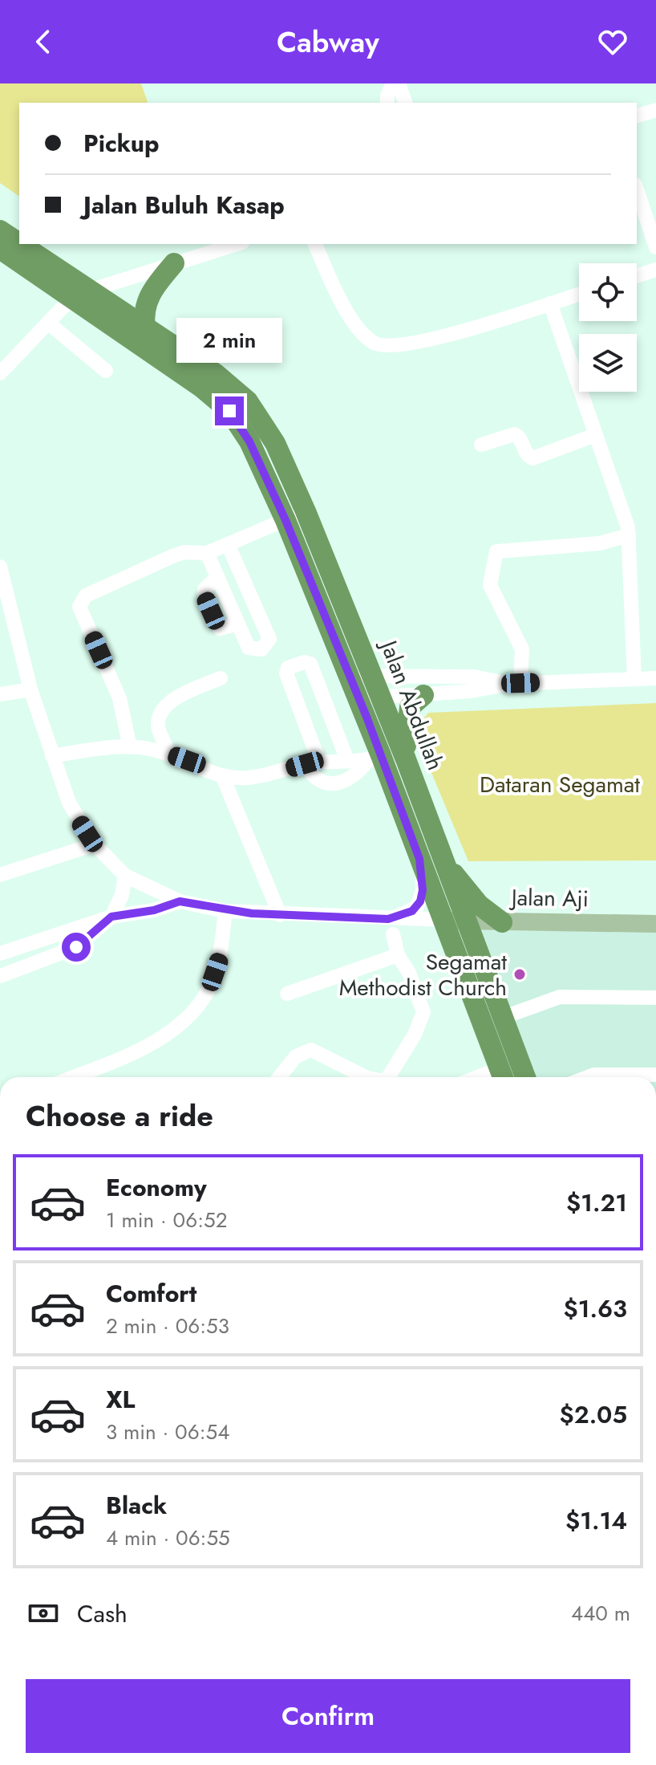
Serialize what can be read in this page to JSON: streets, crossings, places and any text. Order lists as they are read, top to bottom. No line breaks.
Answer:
{"streets":{"highway":["Jalan Abdullah"],"main road":["Jalan Aji"]},"crossings":[["Jalan Abdullah","Jalan Aji"]],"parks":["Dataran Segamat"],"places":["Segamat Methodist Church"],"page":{"header":"Cabway","banner":["Pickup","Jalan Buluh Kasap"],"bubble":"2 min","heading":"Choose a ride","list":[{"name":"Economy","note":"1 min · 06:52","value":"$1.21"},{"name":"Comfort","note":"2 min · 06:53","value":"$1.63"},{"name":"XL","note":"3 min · 06:54","value":"$2.05"},{"name":"Black","note":"4 min · 06:55","value":"$1.14"}],"pay":["Cash","440 m"],"buttons":"Confirm"}}
